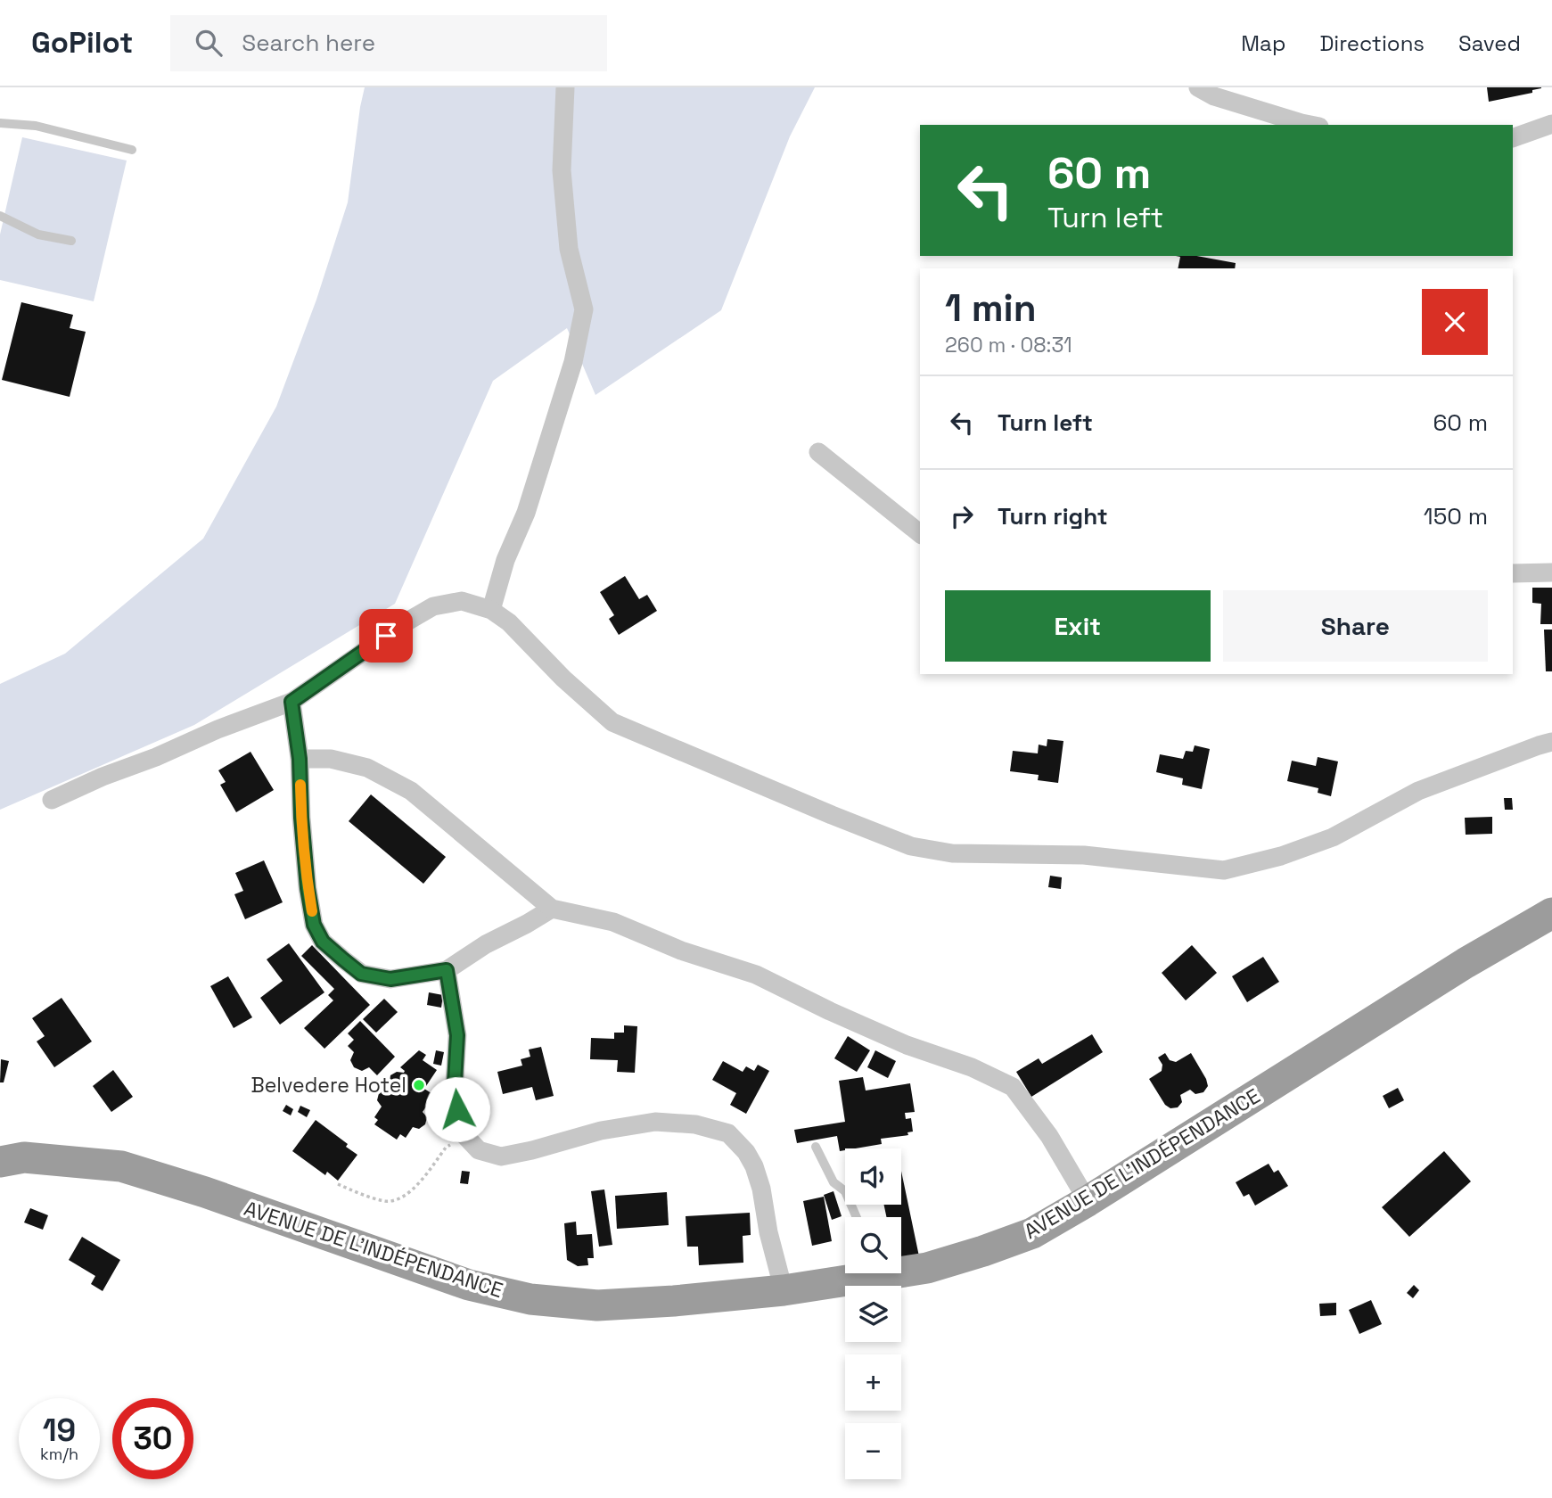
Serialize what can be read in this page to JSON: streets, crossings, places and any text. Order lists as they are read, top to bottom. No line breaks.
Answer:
{"streets":{"highway":["AVENUE DE L'INDÉPENDANCE"]},"places":["Belvedere Hotel"],"page":{"header":"GoPilot","search":"Search here","nav":["Map","Directions","Saved"],"turn":["60 m","Turn left"],"heading":["1 min","260 m · 08:31"],"list":[{"name":"Turn left","value":"60 m"},{"name":"Turn right","value":"150 m"}],"buttons":["Exit","Share"],"map_buttons":["+","−"],"speed":"19 km/h","limit":"30"}}
